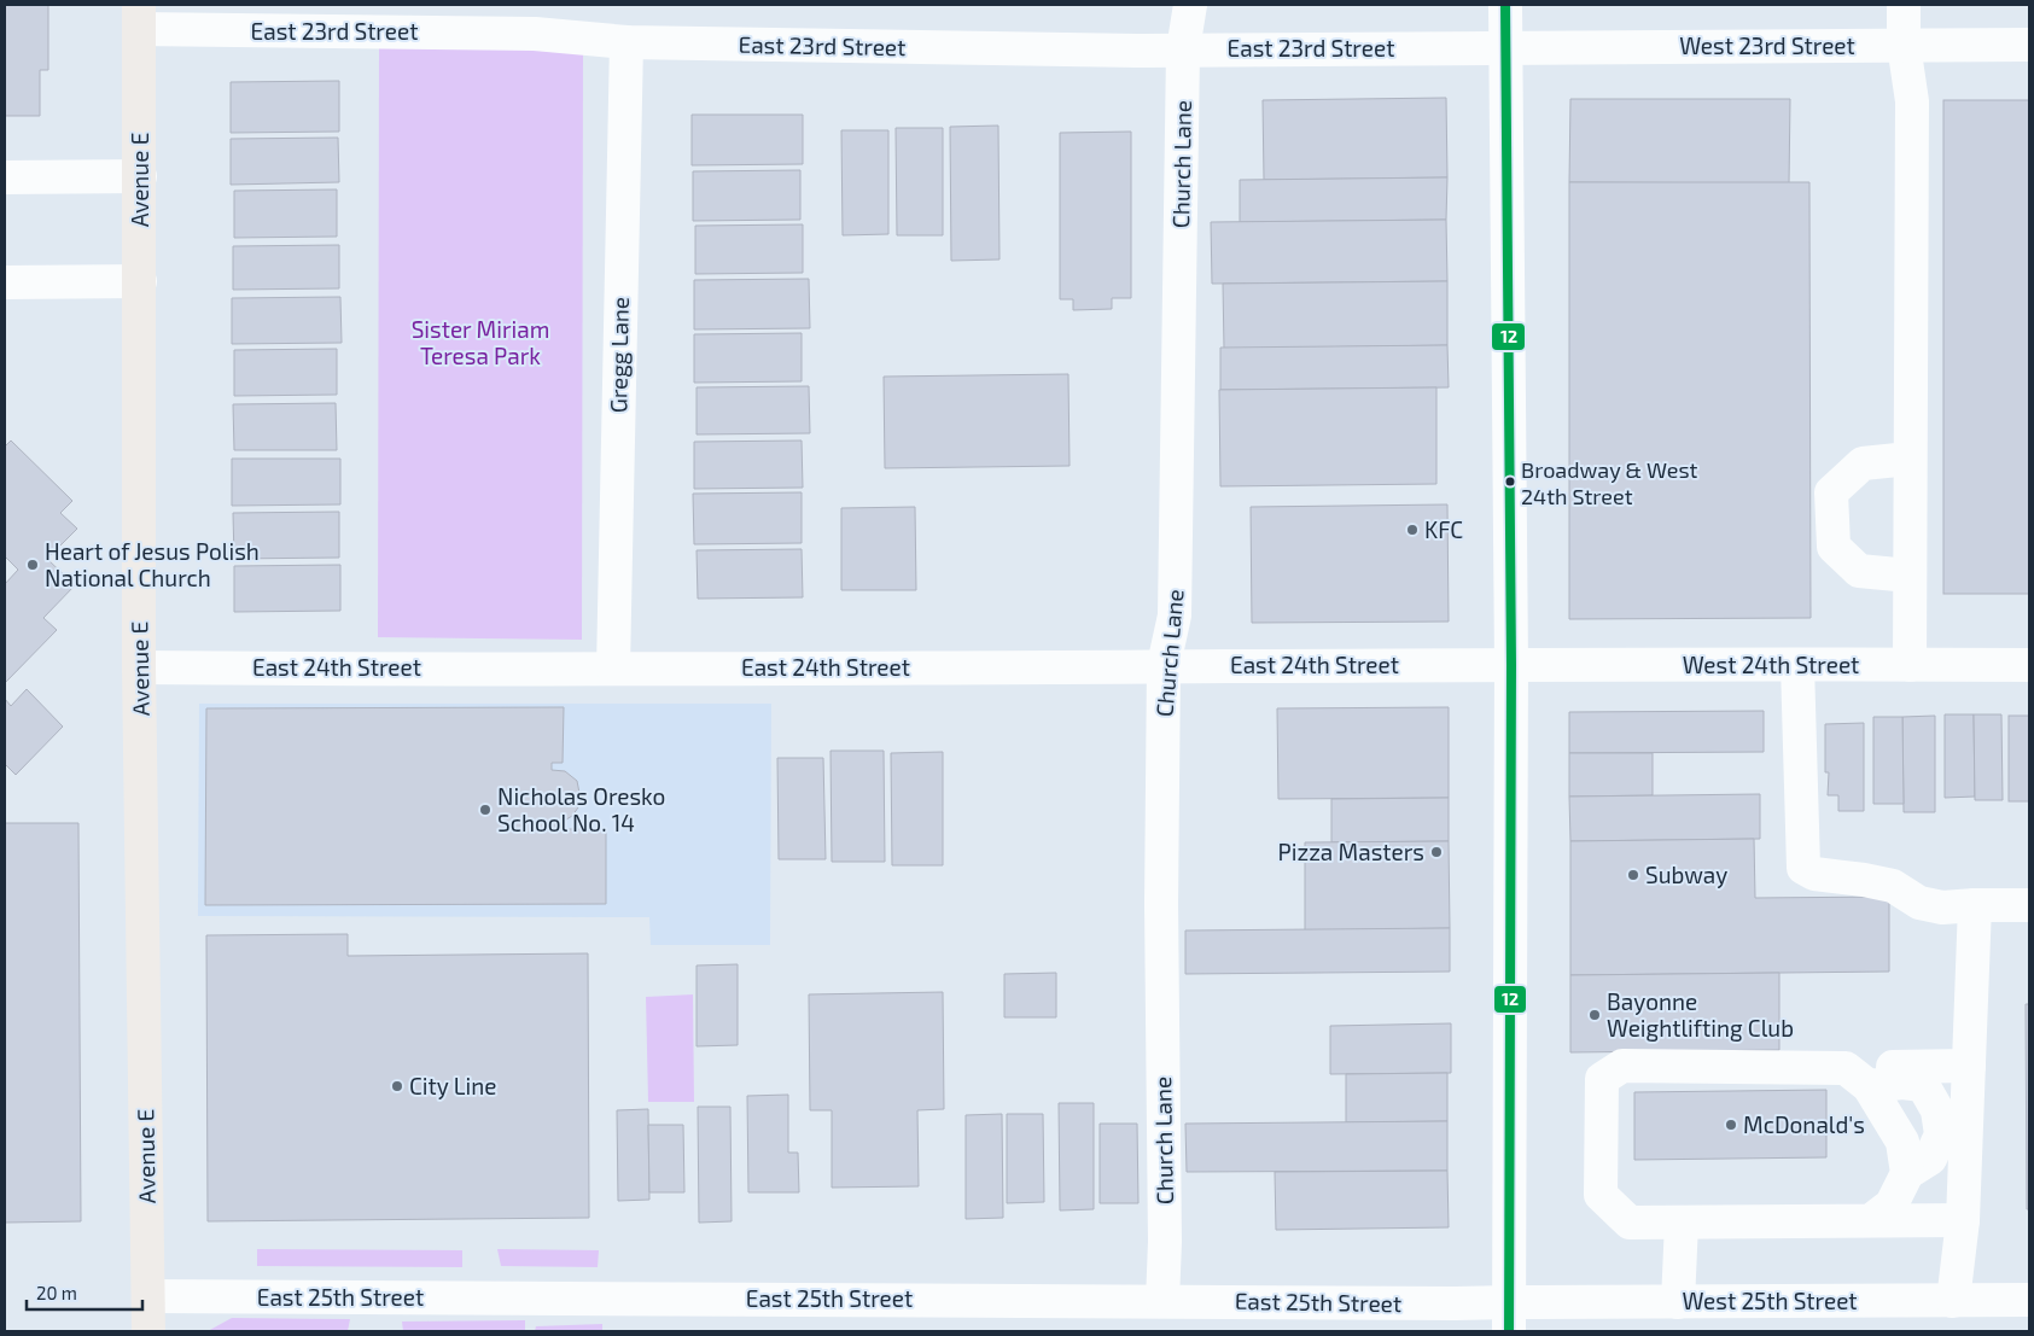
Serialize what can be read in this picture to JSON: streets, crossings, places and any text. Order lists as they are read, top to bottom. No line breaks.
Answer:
{"streets":{"main road":["Avenue E"],"street":["East 23rd Street","West 23rd Street","Church Lane","Gregg Lane","East 24th Street","West 24th Street","East 25th Street","West 25th Street"]},"crossings":[["East 23rd Street","West 23rd Street"],["East 23rd Street","Church Lane"],["East 23rd Street","Avenue E"],["East 23rd Street","Gregg Lane"],["Church Lane","East 24th Street"],["Church Lane","East 25th Street"],["Avenue E","East 24th Street"],["Avenue E","East 25th Street"],["Gregg Lane","East 24th Street"],["East 24th Street","West 24th Street"],["East 25th Street","West 25th Street"]],"parks":["Sister Miriam Teresa Park"],"places":["Broadway & West 24th Street","KFC","Heart of Jesus Polish National Church","Nicholas Oresko School No. 14","Pizza Masters","Subway","Bayonne Weightlifting Club","City Line","McDonald's"],"lines":["transit line 12"],"scale_bar":"20 m"}
